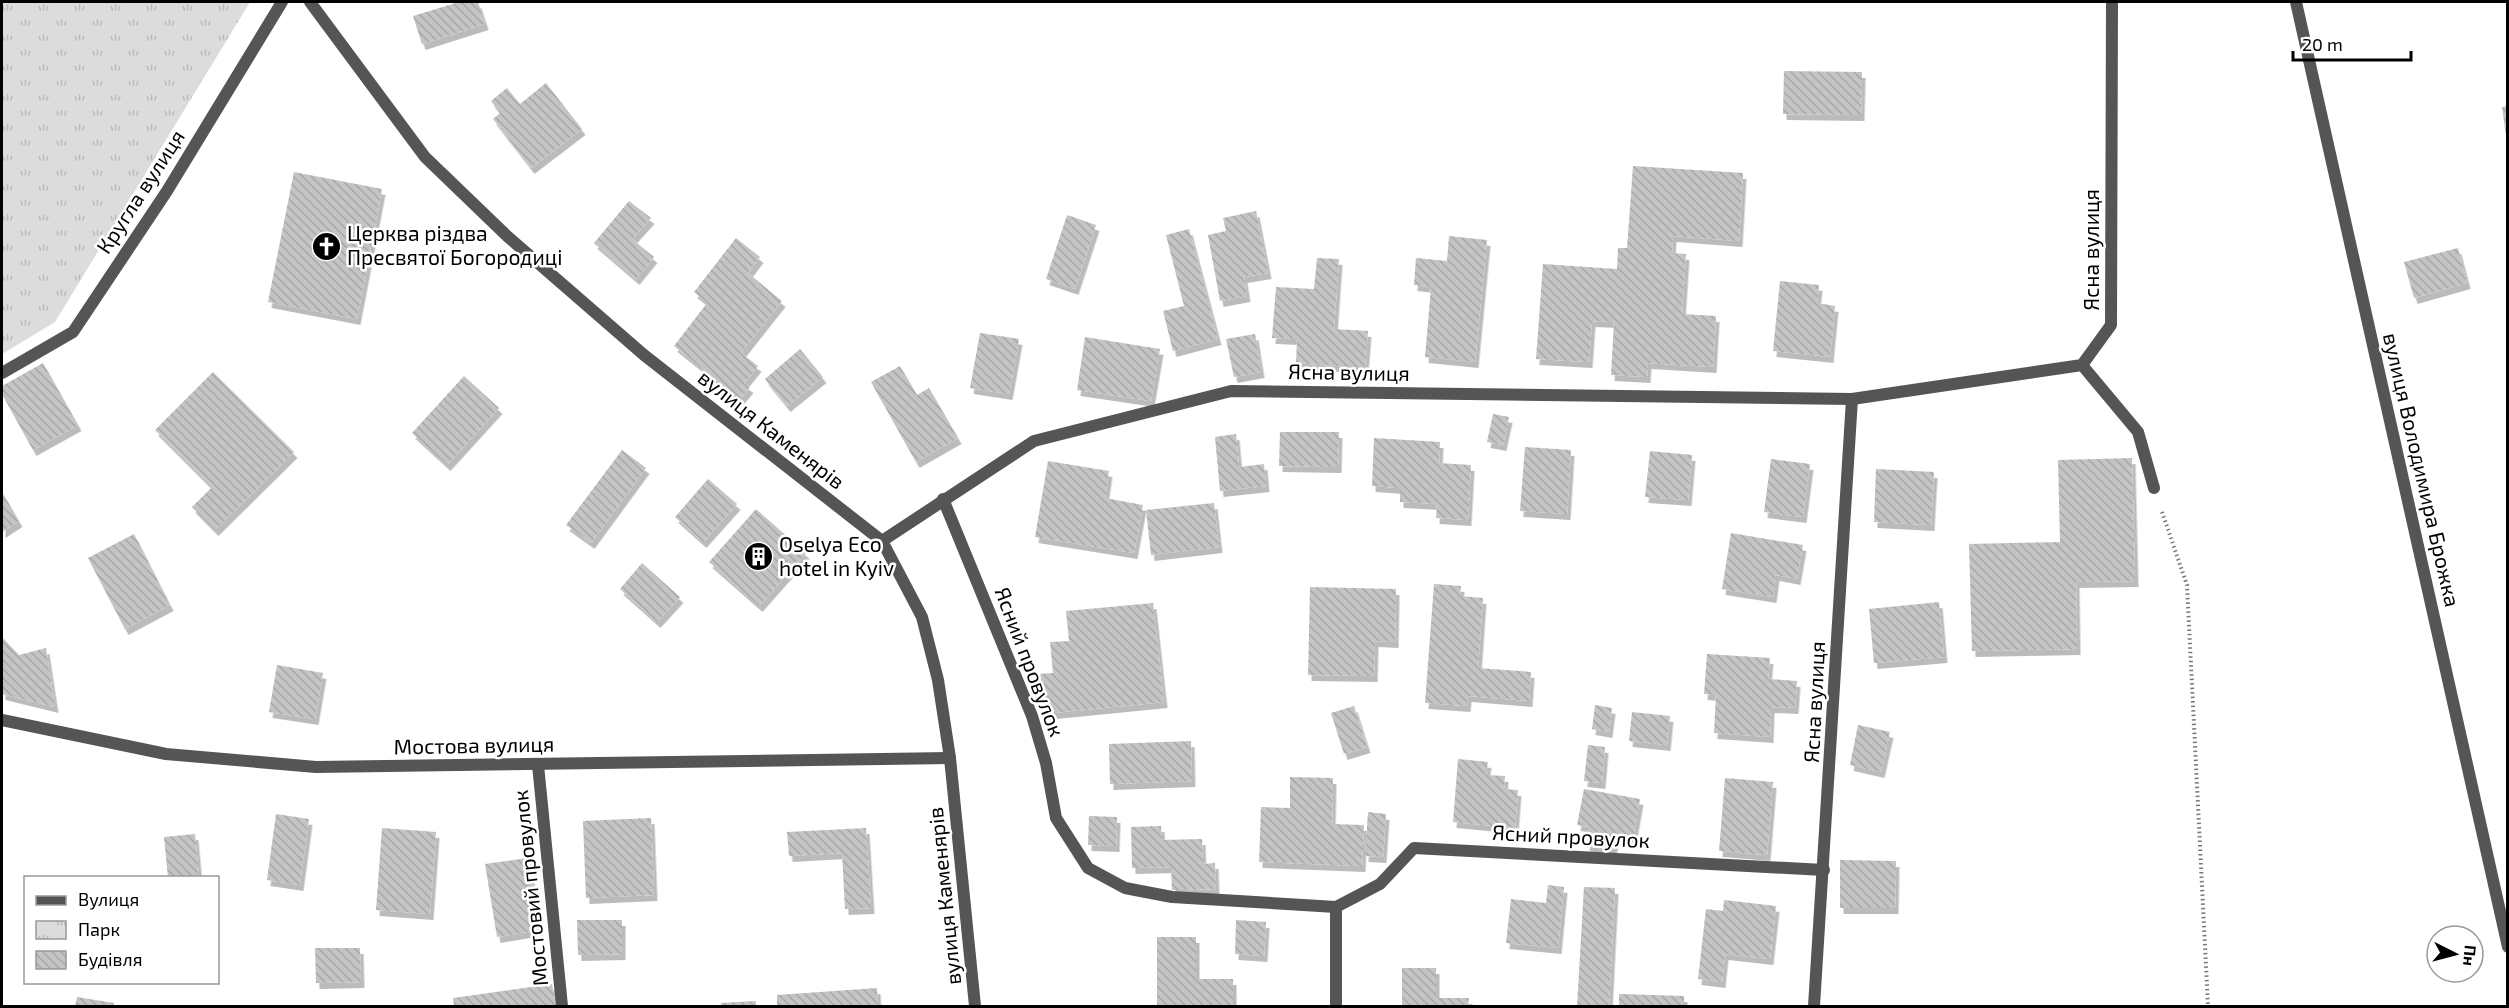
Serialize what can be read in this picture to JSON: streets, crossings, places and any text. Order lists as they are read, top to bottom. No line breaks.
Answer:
{"streets":{"street":["Кругла вулиця","Ясна вулиця","вулиця Каменярів","вулиця Володимира Брожка","Ясний провулок","Мостова вулиця","Мостовий провулок"]},"crossings":[["Ясна вулиця","вулиця Каменярів"],["Ясна вулиця","Ясний провулок"],["вулиця Каменярів","Мостова вулиця"],["Мостова вулиця","Мостовий провулок"]],"places":{"church":["Церква різдва Пресвятої Богородиці"],"building":["Oselya Eco hotel in Kyiv"]},"legend":["Вулиця","Парк","Будівля"],"scale_bar":"20 m","north":"right"}
